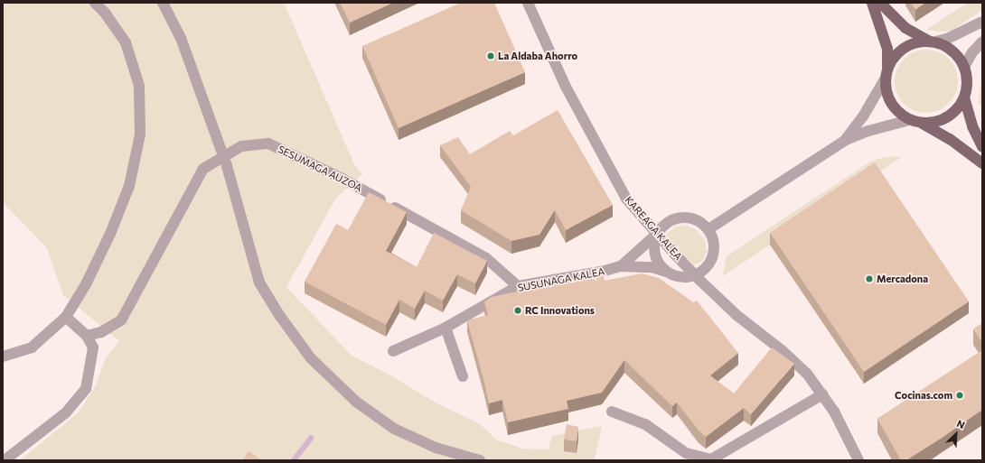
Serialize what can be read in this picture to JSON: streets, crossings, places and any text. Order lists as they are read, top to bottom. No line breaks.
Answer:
{"streets":{"street":["SESUMAGA AUZOA","KAREAGA KALEA","SUSUNAGA KALEA"]},"crossings":[["SESUMAGA AUZOA","SUSUNAGA KALEA"]],"places":["La Aldaba Ahorro","Mercadona","RC Innovations","Cocinas.com"],"north":"top right"}
